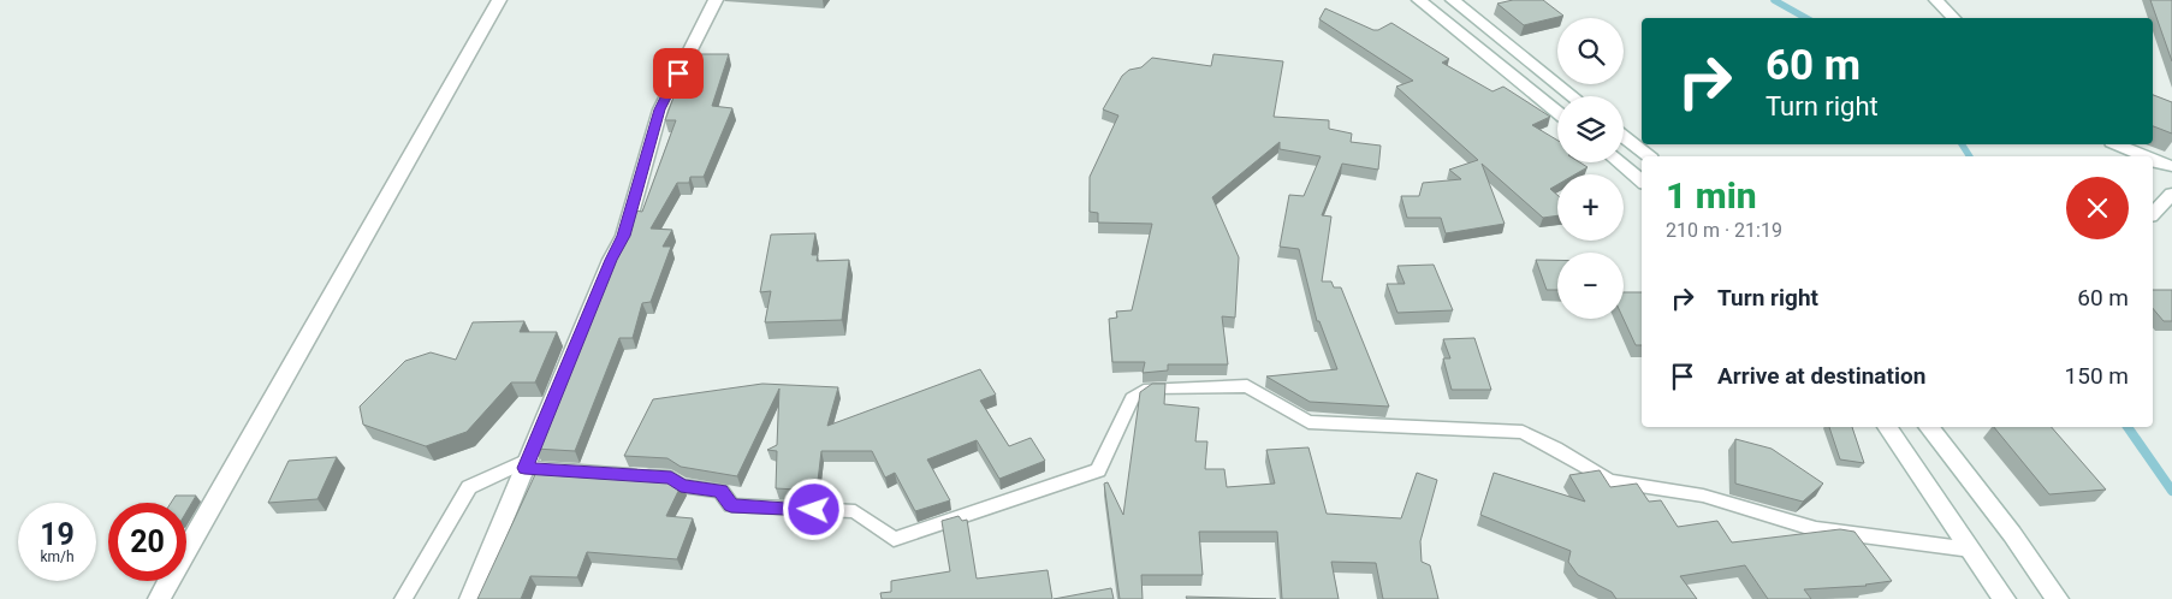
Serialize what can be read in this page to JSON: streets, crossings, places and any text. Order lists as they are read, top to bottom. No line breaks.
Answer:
{"page":{"map_buttons":["+","−"],"turn":["60 m","Turn right"],"heading":["1 min","210 m · 21:19"],"list":[{"name":"Turn right","value":"60 m"},{"name":"Arrive at destination","value":"150 m"}],"speed":"19 km/h","limit":"20"}}
